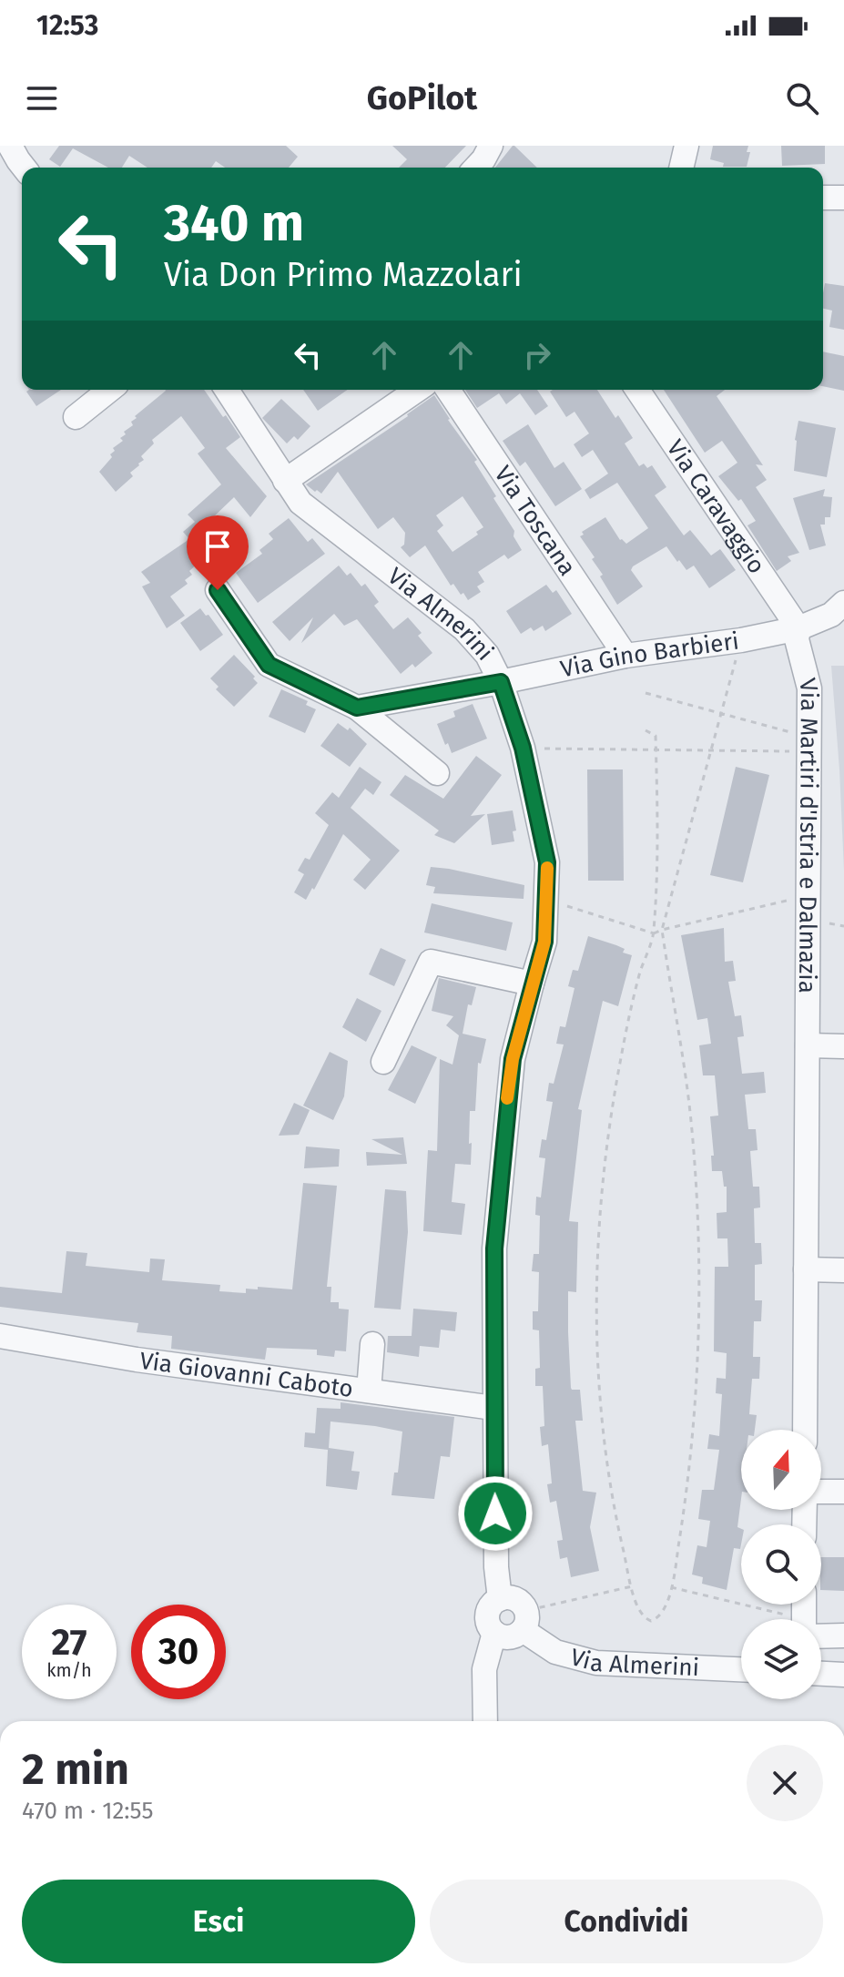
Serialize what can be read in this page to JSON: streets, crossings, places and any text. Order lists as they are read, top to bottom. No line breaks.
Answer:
{"streets":{"street":["Via Caravaggio","Via Toscana","Via Almerini","Via Gino Barbieri","Via Martiri d'Istria e Dalmazia","Via Giovanni Caboto"]},"crossings":[["Via Caravaggio","Via Gino Barbieri"],["Via Caravaggio","Via Martiri d'Istria e Dalmazia"],["Via Toscana","Via Gino Barbieri"],["Via Almerini","Via Gino Barbieri"],["Via Almerini","Via Giovanni Caboto"],["Via Gino Barbieri","Via Martiri d'Istria e Dalmazia"]],"north":"top","page":{"status":"12:53","header":"GoPilot","turn":["340 m","Via Don Primo Mazzolari"],"speed":"27 km/h","limit":"30","heading":["2 min","470 m · 12:55"],"buttons":["Esci","Condividi"]}}
